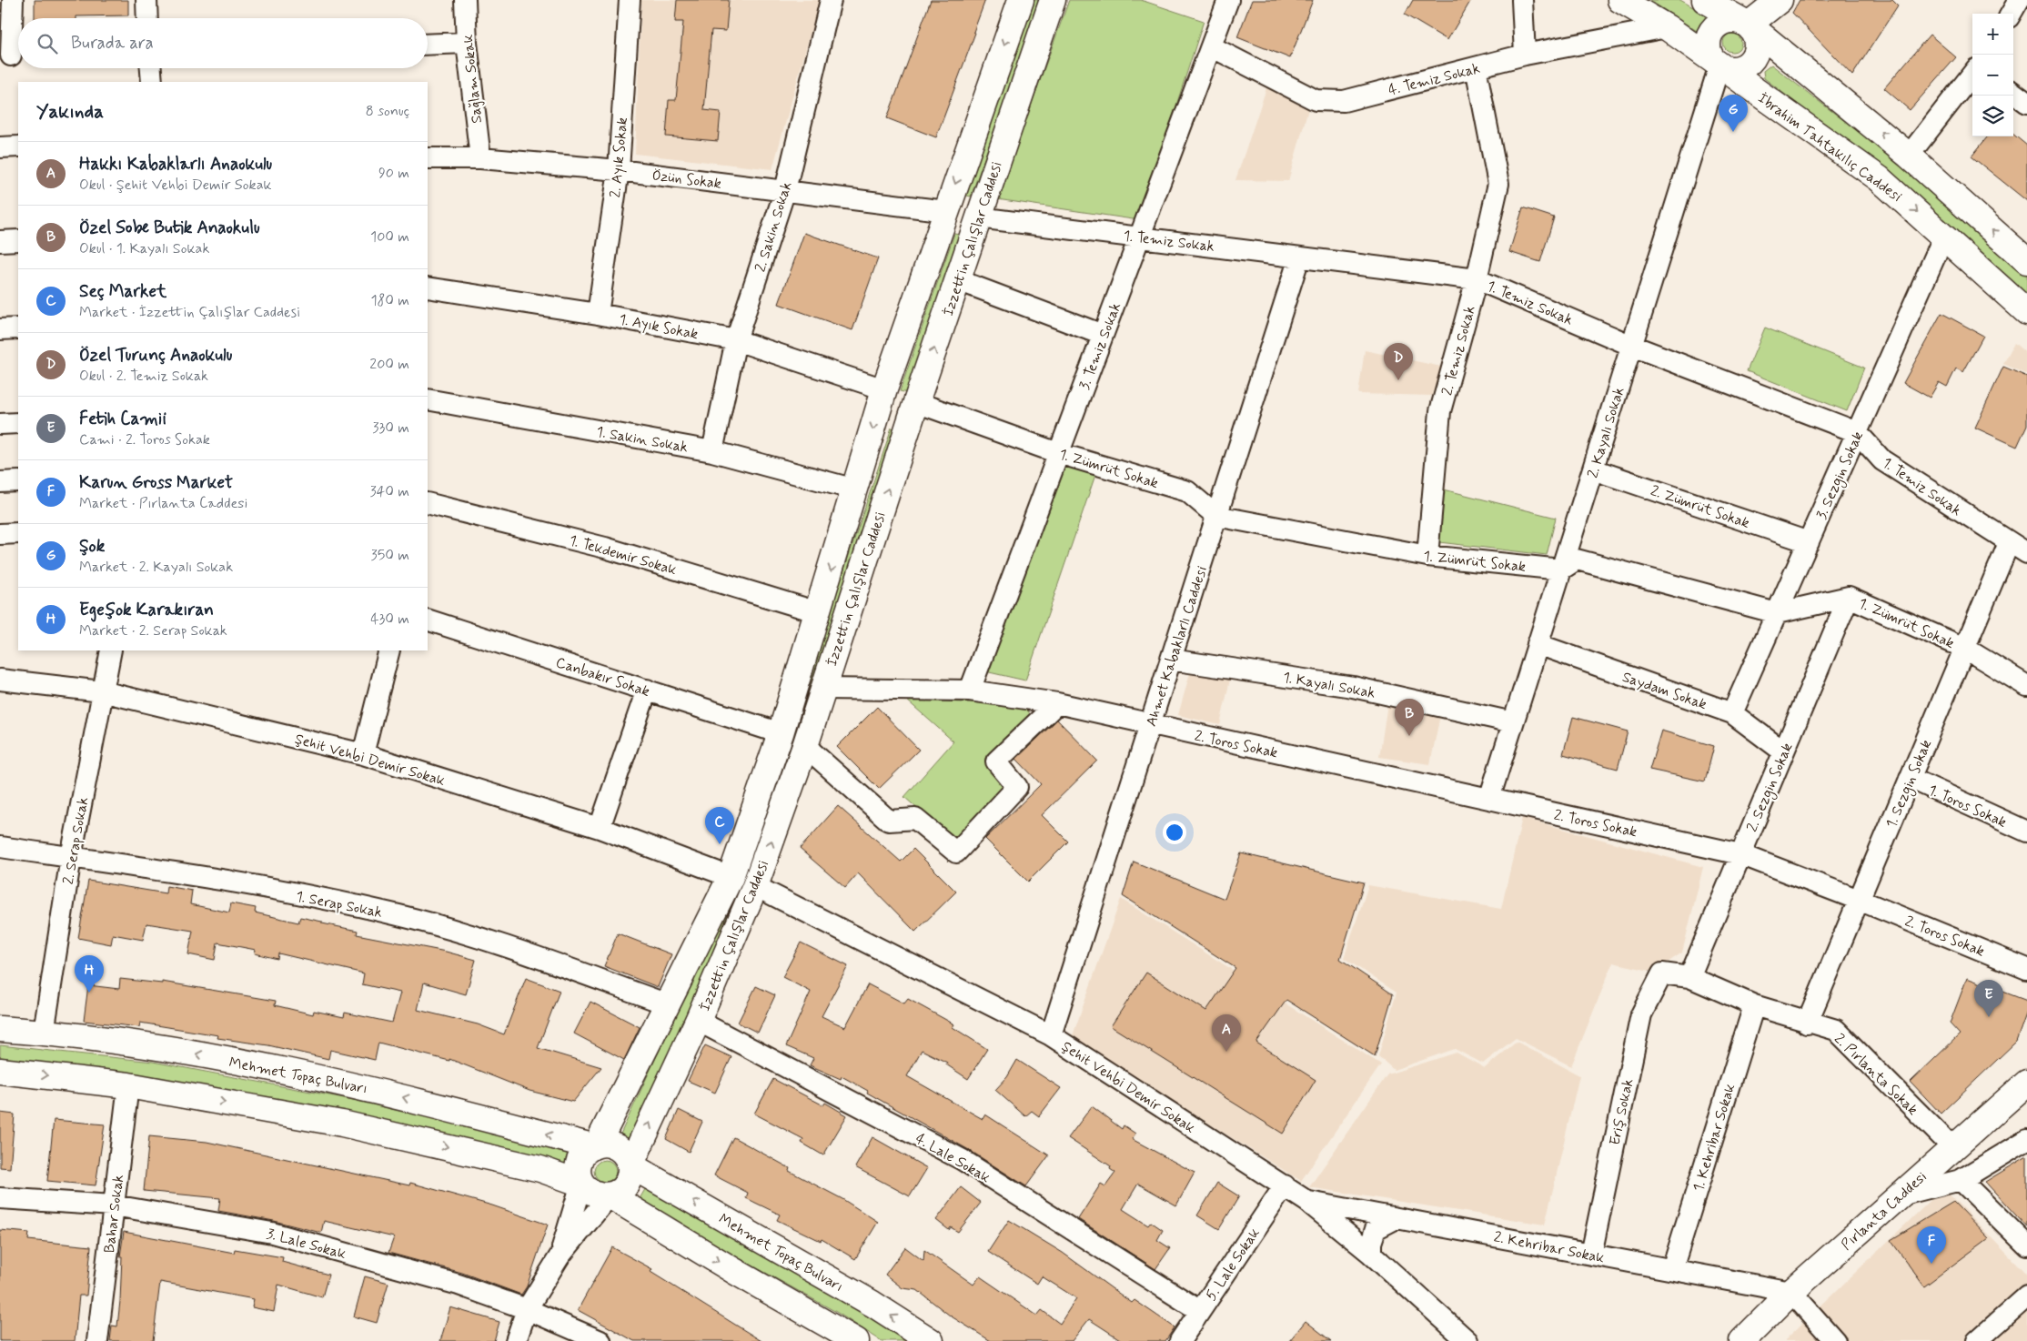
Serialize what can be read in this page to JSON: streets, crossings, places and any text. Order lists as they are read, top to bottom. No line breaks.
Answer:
{"streets":{"main road":["İbrahim Tahtakılıç Caddesi","İzzettin Çalışlar Caddesi","Mehmet Topaç Bulvarı","Pırlanta Caddesi"],"street":["4. Temiz Sokak","Sağlam Sokak","2. Ayık Sokak","Özün Sokak","2. Sakin Sokak","1. Temiz Sokak","1. Ayık Sokak","3. Temiz Sokak","2. Temiz Sokak","2. Kayalı Sokak","1. Sakin Sokak","1. Zümrüt Sokak","3. Sezgin Sokak","2. Zümrüt Sokak","1. Tekdemir Sokak","Ahmet Kabaklarlı Caddesi","Canbakır Sokak","1. Kayalı Sokak","Saydam Sokak","2. Toros Sokak","Şehit Vehbi Demir Sokak","1. Sezgin Sokak","2. Sezgin Sokak","1. Toros Sokak","2. Serap Sokak","1. Serap Sokak","2. Pırlanta Sokak","Eriş Sokak","1. Kehribar Sokak","4. Lale Sokak","Bahar Sokak","3. Lale Sokak","2. Kehribar Sokak","5. Lale Sokak"]},"crossings":[["4. Temiz Sokak","İbrahim Tahtakılıç Caddesi"],["4. Temiz Sokak","3. Temiz Sokak"],["4. Temiz Sokak","2. Temiz Sokak"],["Sağlam Sokak","Özün Sokak"],["İbrahim Tahtakılıç Caddesi","2. Kayalı Sokak"],["İbrahim Tahtakılıç Caddesi","3. Sezgin Sokak"],["2. Ayık Sokak","Özün Sokak"],["2. Ayık Sokak","1. Ayık Sokak"],["Özün Sokak","2. Sakin Sokak"],["Özün Sokak","İzzettin Çalışlar Caddesi"],["2. Sakin Sokak","1. Ayık Sokak"],["2. Sakin Sokak","1. Sakin Sokak"],["İzzettin Çalışlar Caddesi","1. Temiz Sokak"],["İzzettin Çalışlar Caddesi","1. Ayık Sokak"],["İzzettin Çalışlar Caddesi","1. Sakin Sokak"],["İzzettin Çalışlar Caddesi","1. Zümrüt Sokak"],["İzzettin Çalışlar Caddesi","1. Tekdemir Sokak"],["İzzettin Çalışlar Caddesi","Canbakır Sokak"],["İzzettin Çalışlar Caddesi","2. Toros Sokak"],["İzzettin Çalışlar Caddesi","Şehit Vehbi Demir Sokak"],["İzzettin Çalışlar Caddesi","1. Serap Sokak"],["İzzettin Çalışlar Caddesi","Mehmet Topaç Bulvarı"],["İzzettin Çalışlar Caddesi","4. Lale Sokak"],["1. Temiz Sokak","3. Temiz Sokak"],["1. Temiz Sokak","2. Temiz Sokak"],["1. Temiz Sokak","2. Kayalı Sokak"],["1. Temiz Sokak","3. Sezgin Sokak"],["1. Temiz Sokak","Ahmet Kabaklarlı Caddesi"],["1. Temiz Sokak","1. Sezgin Sokak"],["3. Temiz Sokak","1. Zümrüt Sokak"],["3. Temiz Sokak","2. Toros Sokak"],["2. Temiz Sokak","1. Zümrüt Sokak"],["2. Kayalı Sokak","1. Zümrüt Sokak"],["2. Kayalı Sokak","2. Zümrüt Sokak"],["2. Kayalı Sokak","1. Kayalı Sokak"],["2. Kayalı Sokak","Saydam Sokak"],["2. Kayalı Sokak","2. Toros Sokak"],["1. Zümrüt Sokak","3. Sezgin Sokak"],["1. Zümrüt Sokak","Ahmet Kabaklarlı Caddesi"],["1. Zümrüt Sokak","1. Sezgin Sokak"],["1. Zümrüt Sokak","2. Sezgin Sokak"],["3. Sezgin Sokak","2. Zümrüt Sokak"],["3. Sezgin Sokak","Saydam Sokak"],["Ahmet Kabaklarlı Caddesi","1. Kayalı Sokak"],["Ahmet Kabaklarlı Caddesi","2. Toros Sokak"],["Ahmet Kabaklarlı Caddesi","Şehit Vehbi Demir Sokak"],["Saydam Sokak","2. Sezgin Sokak"],["2. Toros Sokak","1. Sezgin Sokak"],["2. Toros Sokak","2. Sezgin Sokak"],["Şehit Vehbi Demir Sokak","2. Serap Sokak"],["Şehit Vehbi Demir Sokak","2. Kehribar Sokak"],["Şehit Vehbi Demir Sokak","5. Lale Sokak"],["1. Sezgin Sokak","1. Toros Sokak"],["1. Sezgin Sokak","2. Pırlanta Sokak"],["2. Sezgin Sokak","2. Pırlanta Sokak"],["2. Serap Sokak","1. Serap Sokak"],["2. Serap Sokak","Mehmet Topaç Bulvarı"],["2. Pırlanta Sokak","Eriş Sokak"],["2. Pırlanta Sokak","1. Kehribar Sokak"],["2. Pırlanta Sokak","Pırlanta Caddesi"],["Eriş Sokak","2. Kehribar Sokak"],["1. Kehribar Sokak","2. Kehribar Sokak"],["4. Lale Sokak","5. Lale Sokak"],["Pırlanta Caddesi","2. Kehribar Sokak"],["Bahar Sokak","3. Lale Sokak"]],"page":{"map_buttons":["+","−"],"search":"Burada ara","heading":["Yakında","8 sonuç"],"pins":["G","D","B","C","H","E","A","F"],"list":[{"mark":"A","name":"Hakkı Kabaklarlı Anaokulu","note":"Okul · Şehit Vehbi Demir Sokak","value":"90 m"},{"mark":"B","name":"Özel Sobe Butik Anaokulu","note":"Okul · 1. Kayalı Sokak","value":"100 m"},{"mark":"C","name":"Seç Market","note":"Market · İzzettin Çalışlar Caddesi","value":"180 m"},{"mark":"D","name":"Özel Turunç Anaokulu","note":"Okul · 2. Temiz Sokak","value":"200 m"},{"mark":"E","name":"Fetih Camii","note":"Cami · 2. Toros Sokak","value":"330 m"},{"mark":"F","name":"Karun Gross Market","note":"Market · Pırlanta Caddesi","value":"340 m"},{"mark":"G","name":"Şok","note":"Market · 2. Kayalı Sokak","value":"350 m"},{"mark":"H","name":"Egeşok Karakıran","note":"Market · 2. Serap Sokak","value":"430 m"}]}}
